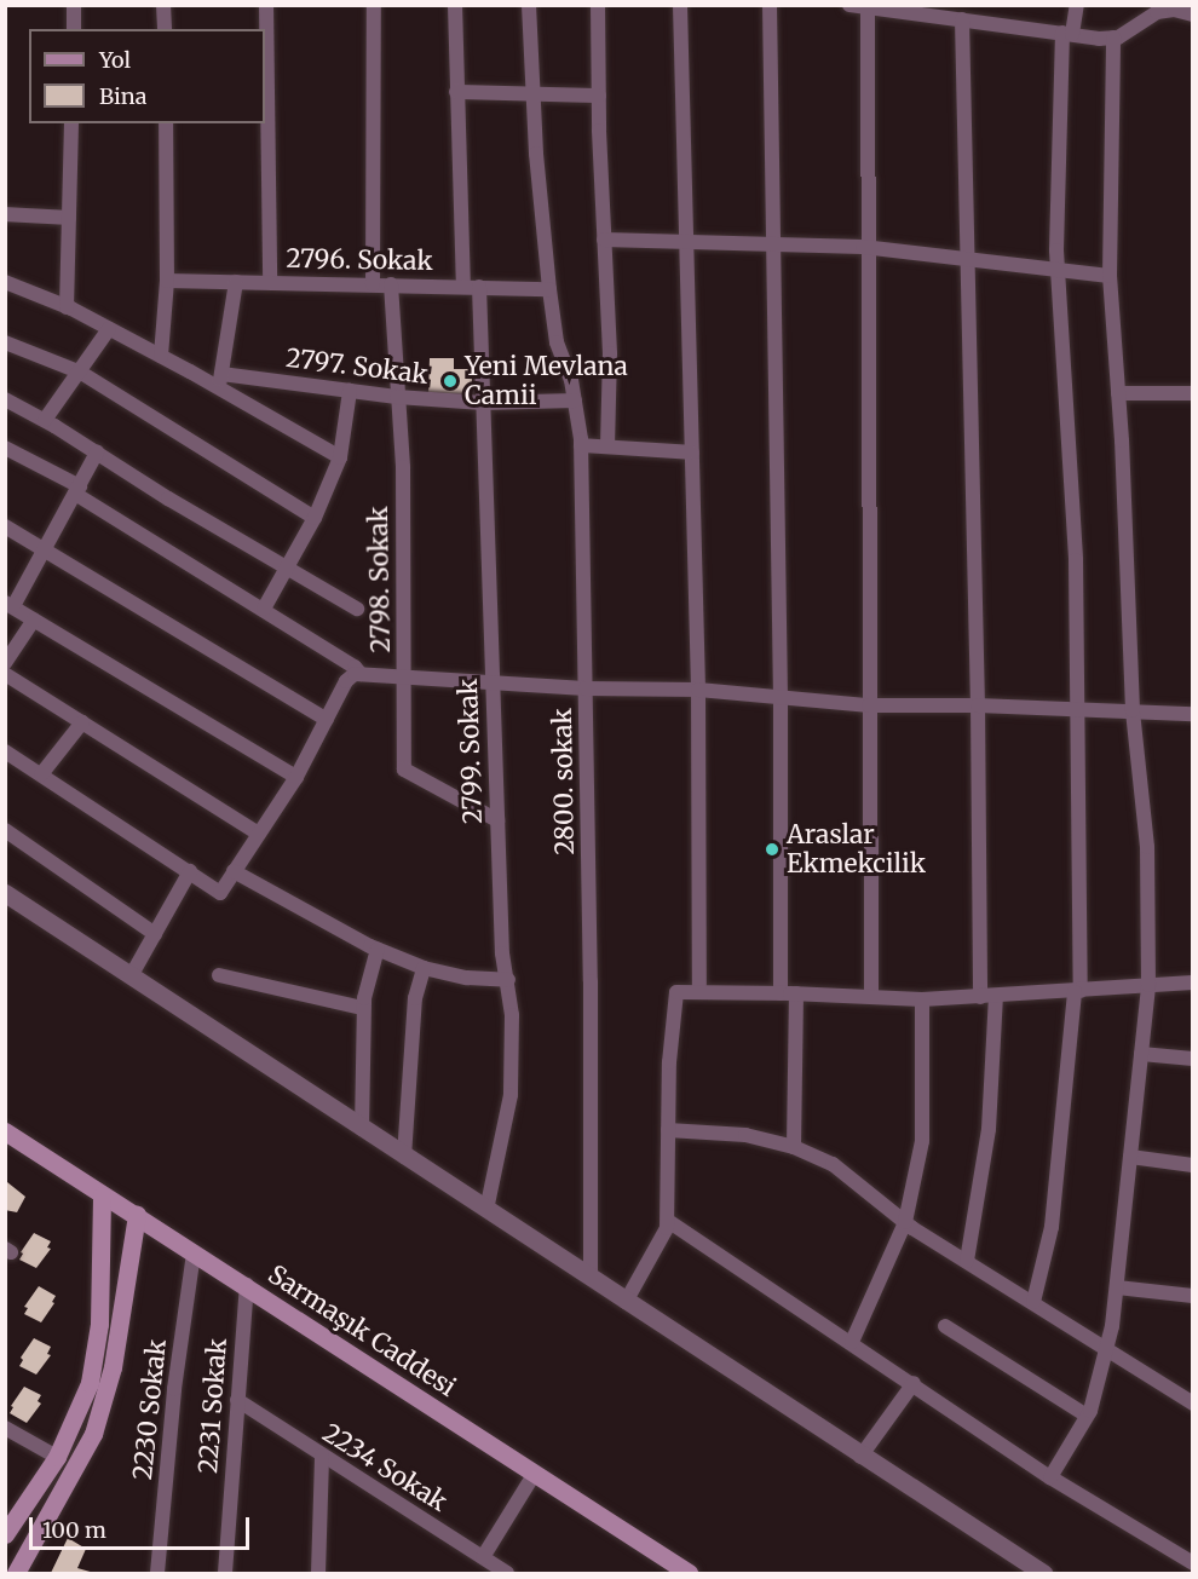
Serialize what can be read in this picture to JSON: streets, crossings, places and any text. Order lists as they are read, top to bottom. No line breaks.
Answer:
{"streets":{"main road":["Sarmaşık Caddesi"],"street":["2796. Sokak","2797. Sokak","2798. Sokak","2799. Sokak","2800. sokak","2231 Sokak","2230 Sokak","2234 Sokak"]},"crossings":[["2796. Sokak","2798. Sokak"],["2796. Sokak","2799. Sokak"],["2796. Sokak","2800. sokak"],["2797. Sokak","2798. Sokak"],["2797. Sokak","2799. Sokak"],["2797. Sokak","2800. sokak"],["2798. Sokak","2799. Sokak"],["Sarmaşık Caddesi","2231 Sokak"],["Sarmaşık Caddesi","2230 Sokak"],["2231 Sokak","2234 Sokak"]],"places":["Yeni Mevlana Camii","Araslar Ekmekcilik"],"legend":["Yol","Bina"],"scale_bar":"100 m"}
